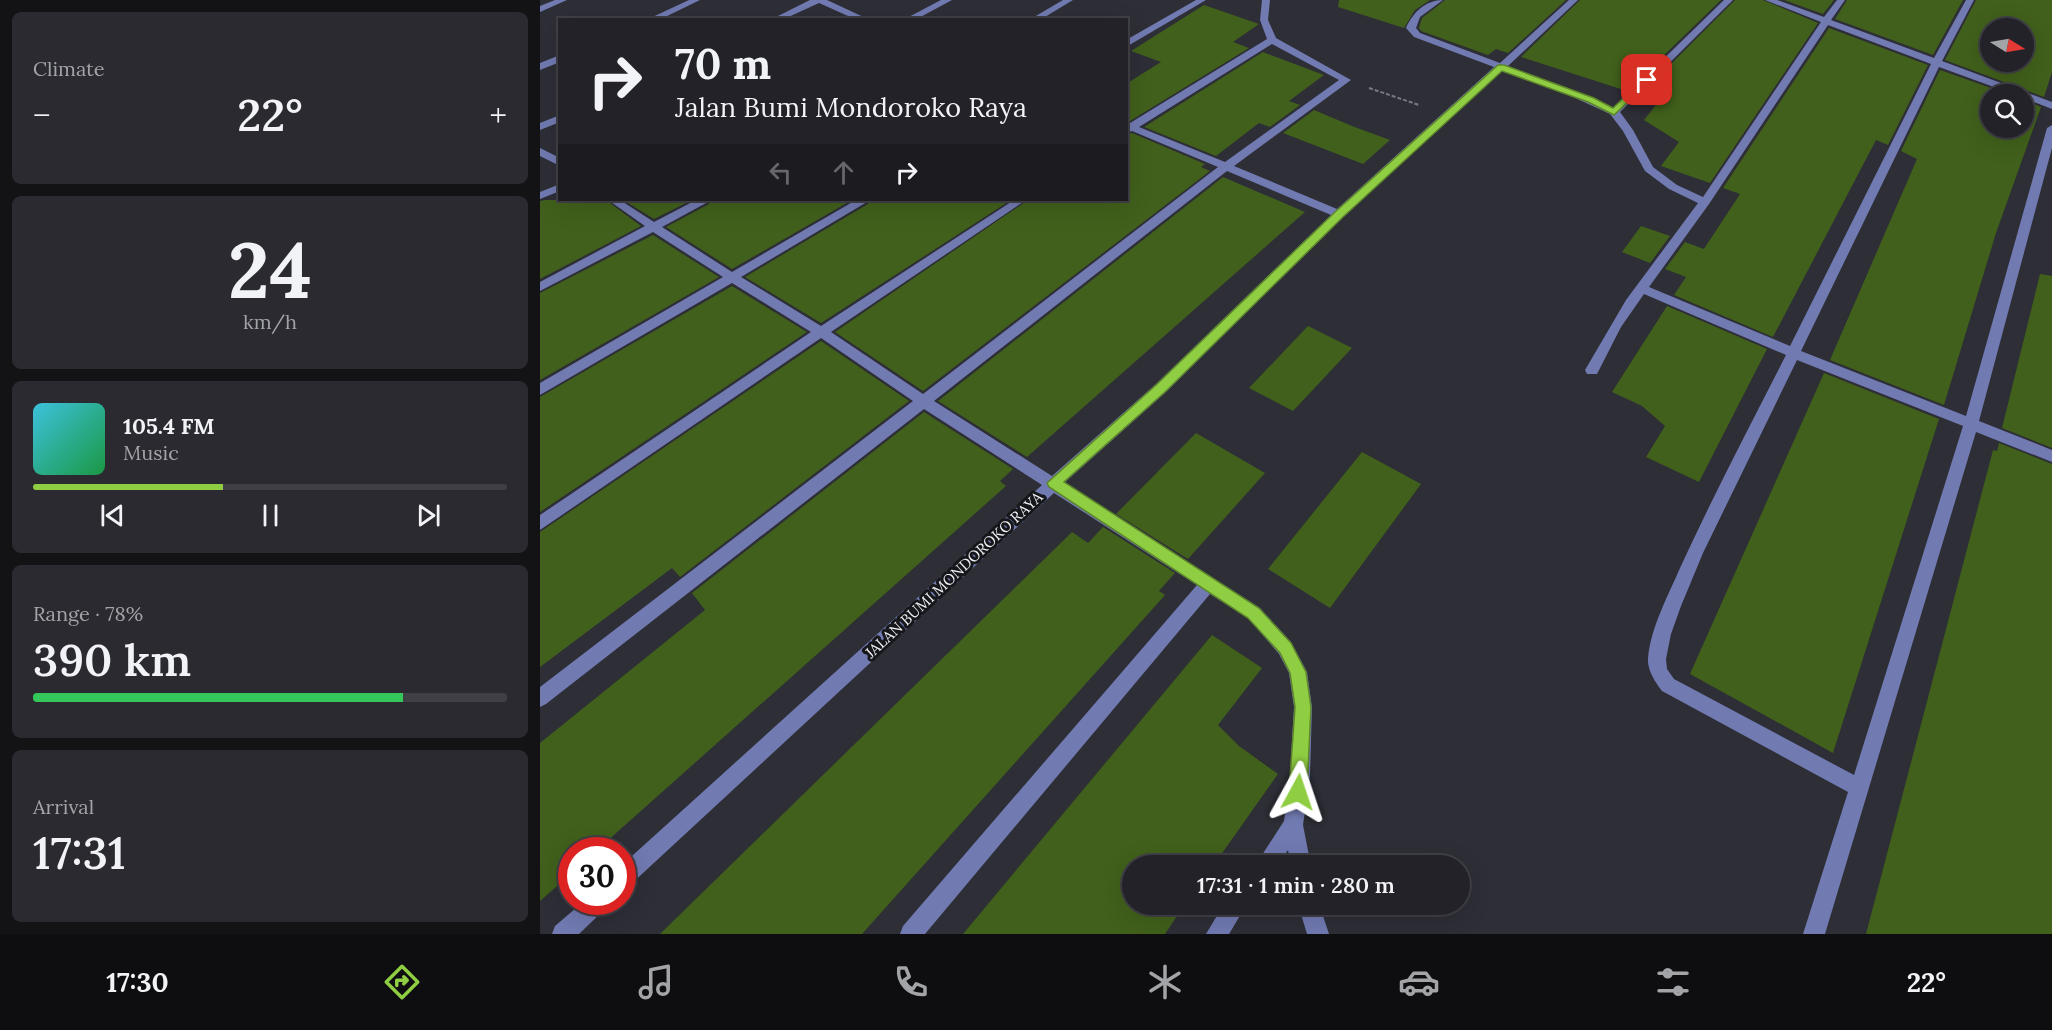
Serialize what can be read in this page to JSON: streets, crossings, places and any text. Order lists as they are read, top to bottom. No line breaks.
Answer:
{"streets":{"street":["JALAN BUMI MONDOROKO RAYA"]},"north":"right","page":{"tile":["Climate",["24","km/h"],["Range · 78%","390 km"],["Arrival","17:31"]],"turn":["70 m","Jalan Bumi Mondoroko Raya"],"heat":["−","22°","+"],"song":["105.4 FM","Music"],"limit":"30","trip":"17:31 · 1 min · 280 m","tabs":["17:30","22°"]}}
